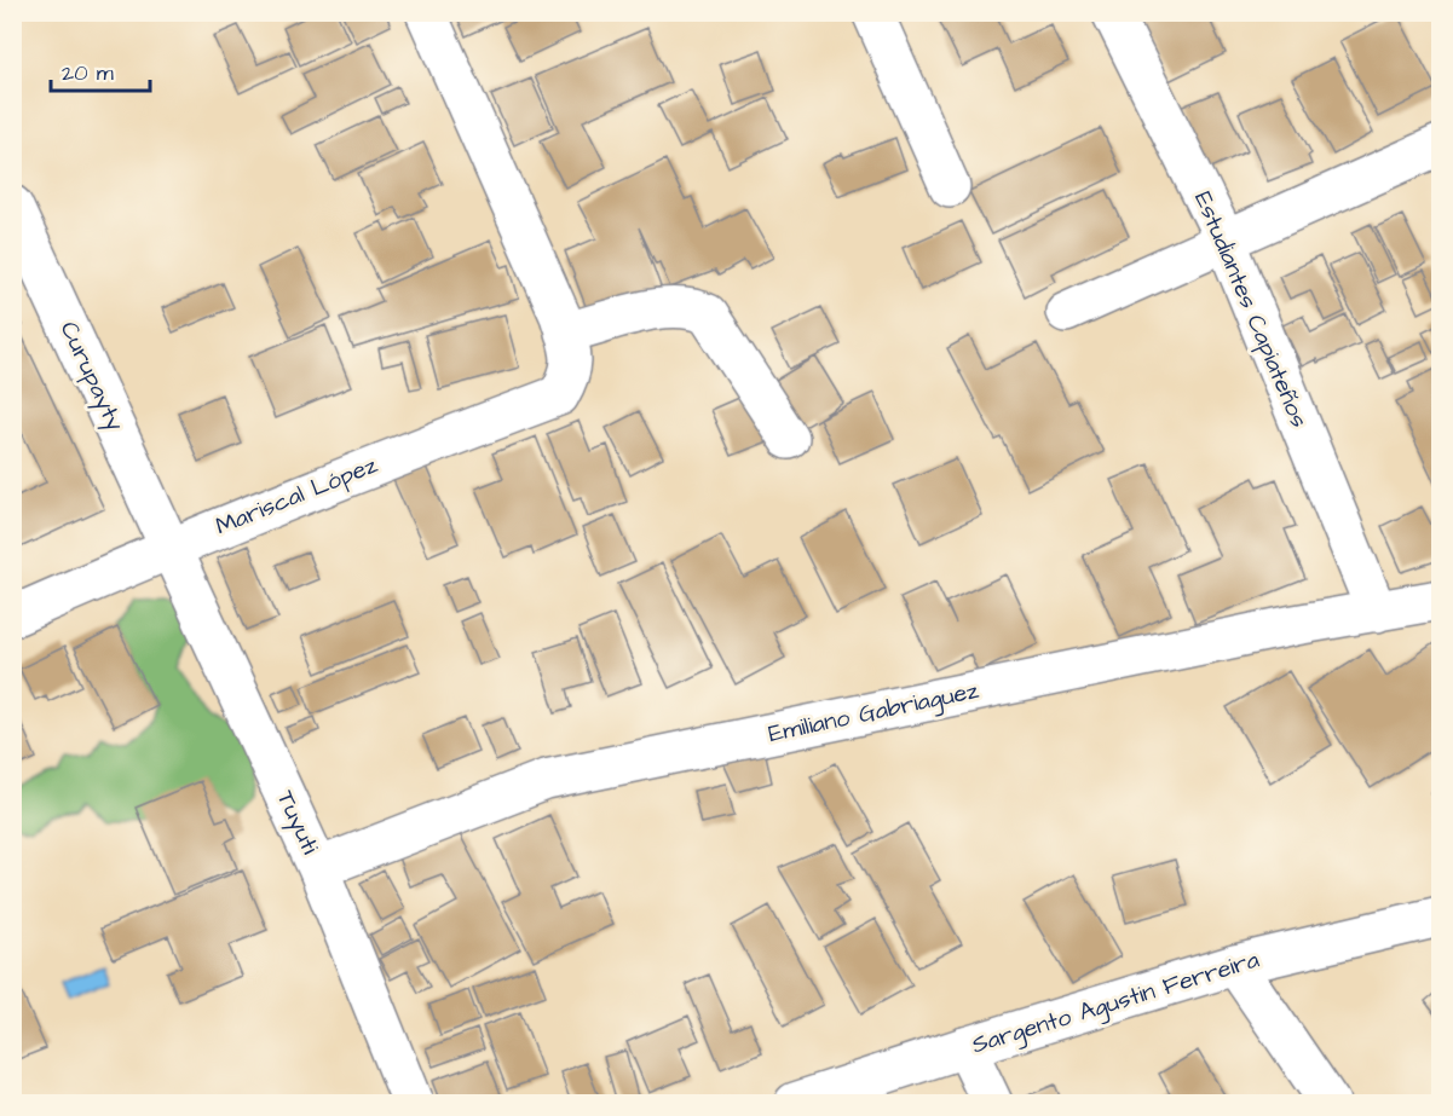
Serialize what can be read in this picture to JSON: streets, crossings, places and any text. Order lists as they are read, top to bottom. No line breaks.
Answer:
{"streets":{"street":["Estudiantes Capiateños","Curupayty","Mariscal López","Emiliano Gabriaguez","Tuyuti","Sargento Agustin Ferreira"]},"crossings":[["Estudiantes Capiateños","Emiliano Gabriaguez"],["Curupayty","Mariscal López"],["Curupayty","Tuyuti"],["Mariscal López","Tuyuti"],["Emiliano Gabriaguez","Tuyuti"]],"scale_bar":"20 m"}
